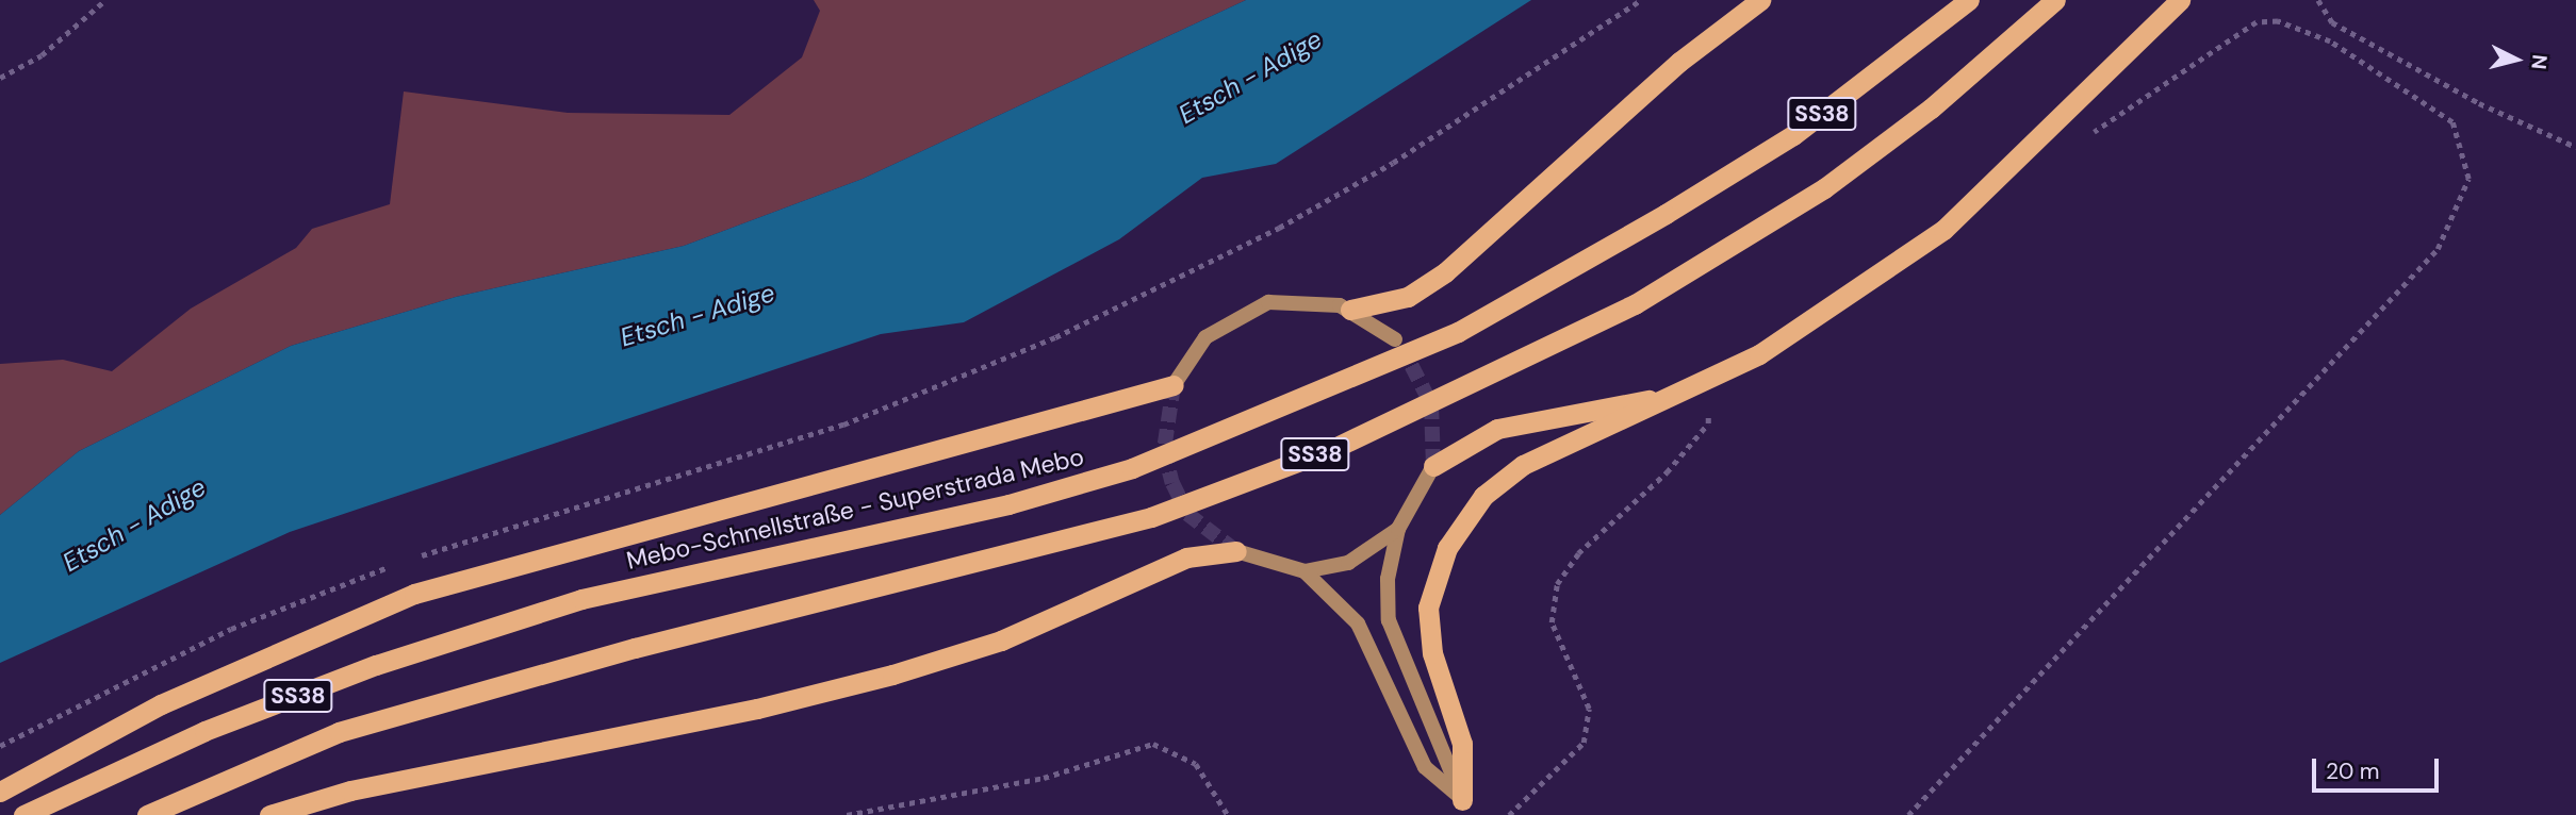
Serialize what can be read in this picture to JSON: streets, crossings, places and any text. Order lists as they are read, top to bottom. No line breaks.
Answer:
{"streets":{"highway":["SS38","Mebo-Schnellstraße - Superstrada Mebo"]},"water":["Etsch - Adige"],"scale_bar":"20 m","north":"right"}
